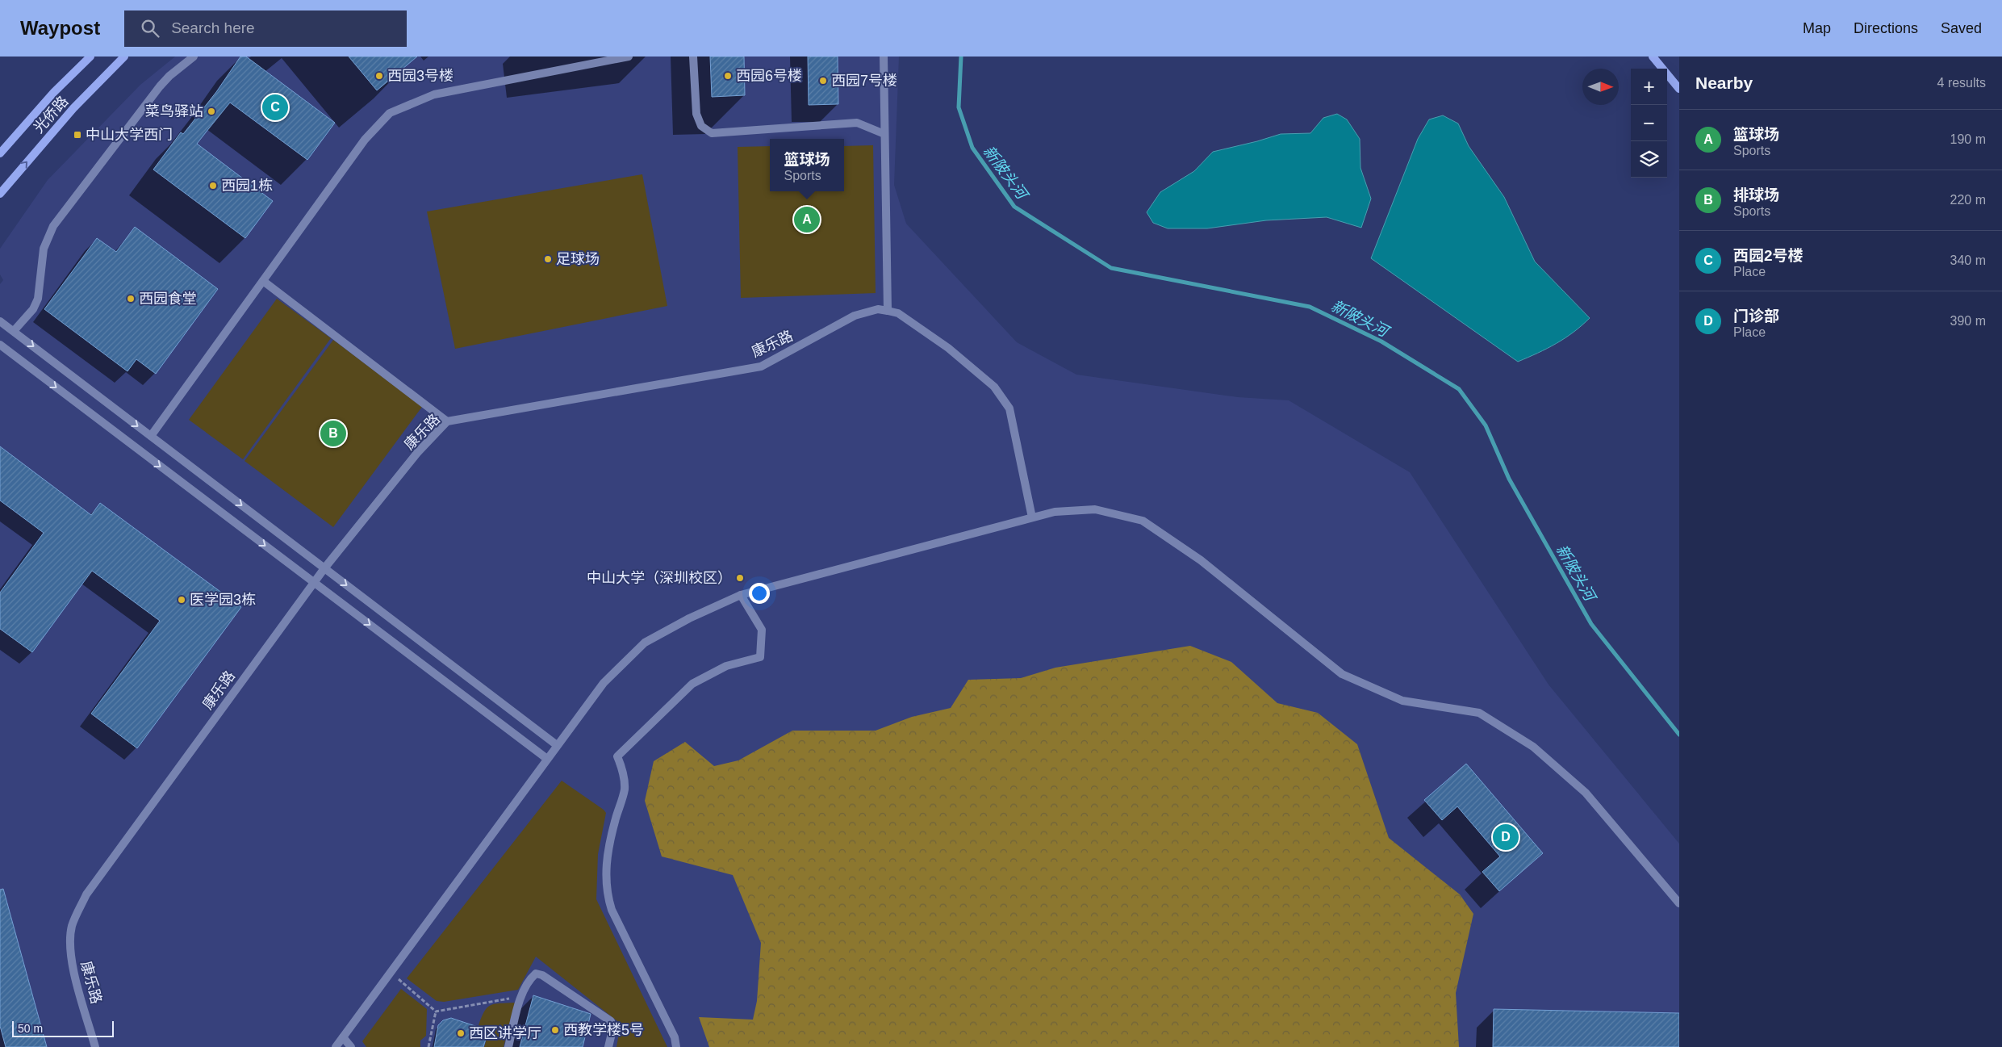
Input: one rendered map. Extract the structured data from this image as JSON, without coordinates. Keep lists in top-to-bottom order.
{
  "streets": {
    "street": ["光侨路"],
    "lane": ["康乐路"]
  },
  "water": ["新陂头河"],
  "places": {
    "other": [
      "西园3号楼",
      "西园6号楼",
      "西园7号楼",
      "菜鸟驿站",
      "西园1栋",
      "足球场",
      "西园食堂",
      "中山大学（深圳校区）",
      "医学园3栋",
      "西教学楼5号",
      "西区讲学厅"
    ],
    "transit": ["中山大学西门"]
  },
  "scale_bar": "50 m",
  "north": "right",
  "page": {
    "header": "Waypost",
    "search": "Search here",
    "nav": ["Map", "Directions", "Saved"],
    "heading": ["Nearby", "4 results"],
    "map_buttons": ["+", "−"],
    "pins": [
      "C",
      "A",
      "B",
      "D"
    ],
    "list": [
      {
        "mark": "A",
        "name": "篮球场",
        "note": "Sports",
        "value": "190 m"
      },
      {
        "mark": "B",
        "name": "排球场",
        "note": "Sports",
        "value": "220 m"
      },
      {
        "mark": "C",
        "name": "西园2号楼",
        "note": "Place",
        "value": "340 m"
      },
      {
        "mark": "D",
        "name": "门诊部",
        "note": "Place",
        "value": "390 m"
      }
    ],
    "popup": ["篮球场", "Sports"],
    "scale": "50 m"
  }
}
